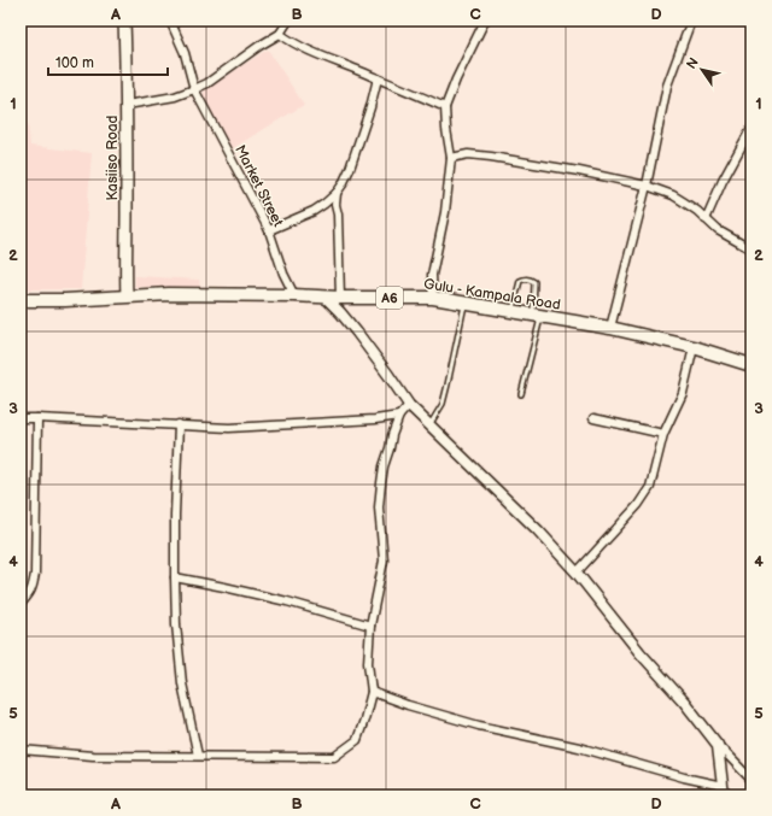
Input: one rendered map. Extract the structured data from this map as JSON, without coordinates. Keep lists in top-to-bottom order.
{
  "streets": {
    "main road": ["Kasiiso Road", "Gulu - Kampala Road", "A6"],
    "street": ["Market Street"]
  },
  "crossings": [
    ["Kasiiso Road", "Gulu - Kampala Road"],
    ["Market Street", "Gulu - Kampala Road"]
  ],
  "scale_bar": "100 m",
  "north": "top left",
  "grid": {
    "columns": [
      "A",
      "B",
      "C",
      "D"
    ],
    "rows": [
      "1",
      "2",
      "3",
      "4",
      "5"
    ]
  }
}
